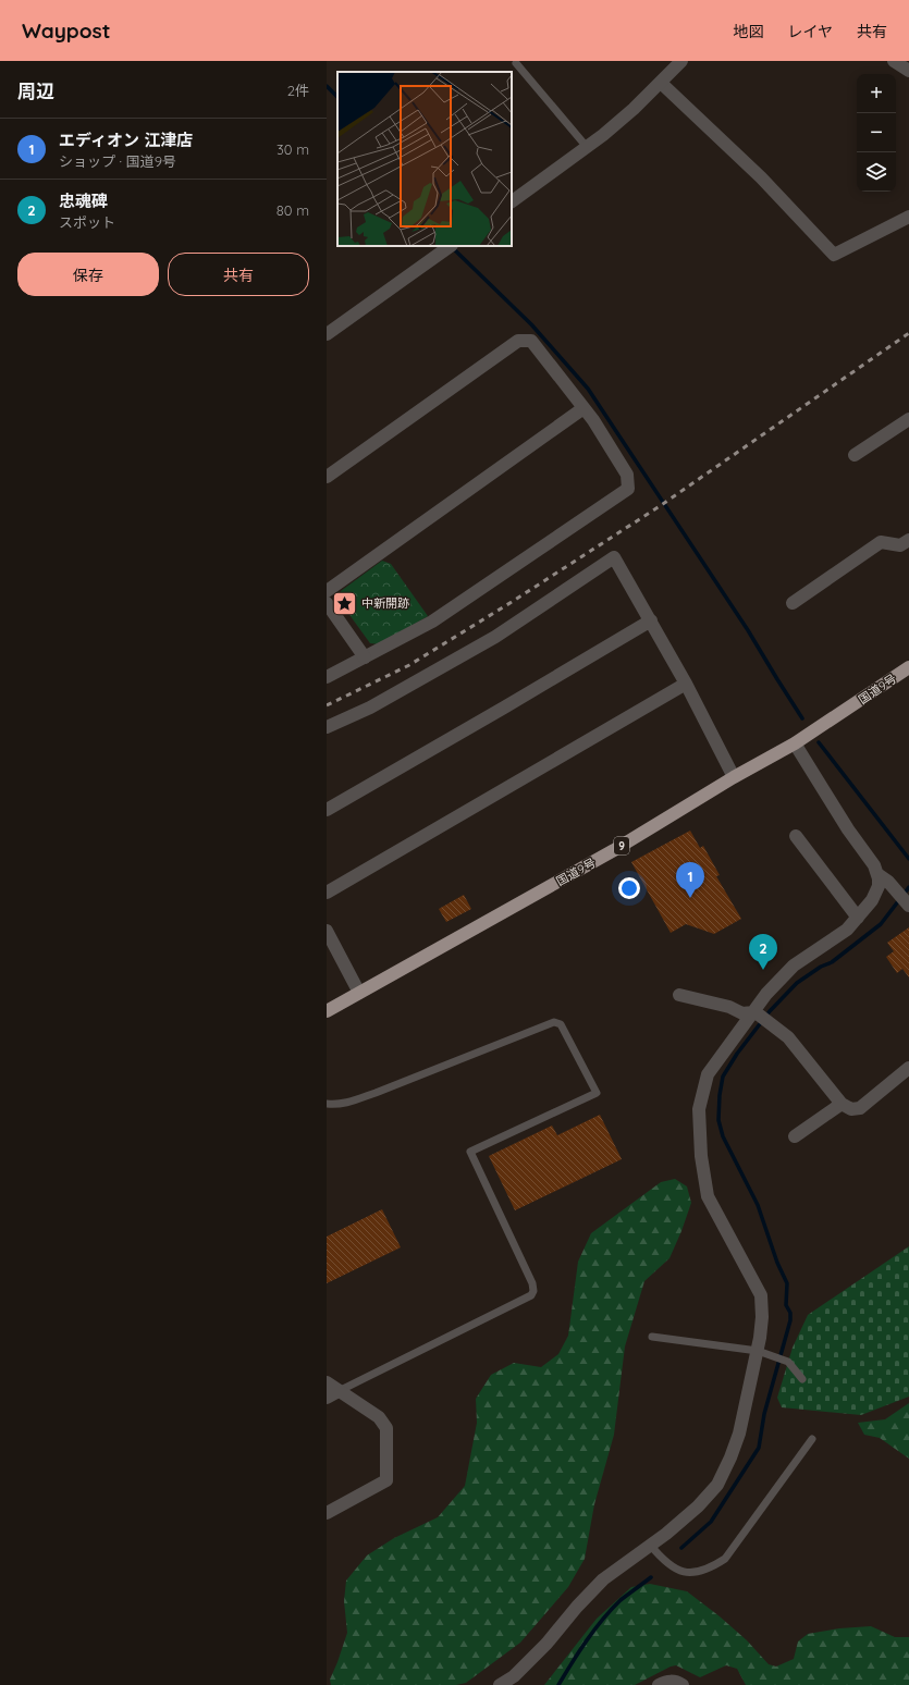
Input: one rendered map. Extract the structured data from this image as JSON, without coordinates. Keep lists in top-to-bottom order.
{
  "streets": {
    "highway": ["国道9号", "9"]
  },
  "places": {
    "place": ["中新開跡"]
  },
  "page": {
    "header": "Waypost",
    "nav": ["地図", "レイヤ", "共有"],
    "heading": ["周辺", "2件"],
    "map_buttons": ["+", "−"],
    "list": [
      {
        "mark": "1",
        "name": "エディオン 江津店",
        "note": "ショップ · 国道9号",
        "value": "30 m"
      },
      {
        "mark": "2",
        "name": "忠魂碑",
        "note": "スポット",
        "value": "80 m"
      }
    ],
    "buttons": ["保存", "共有"],
    "pins": ["1", "2"]
  }
}
